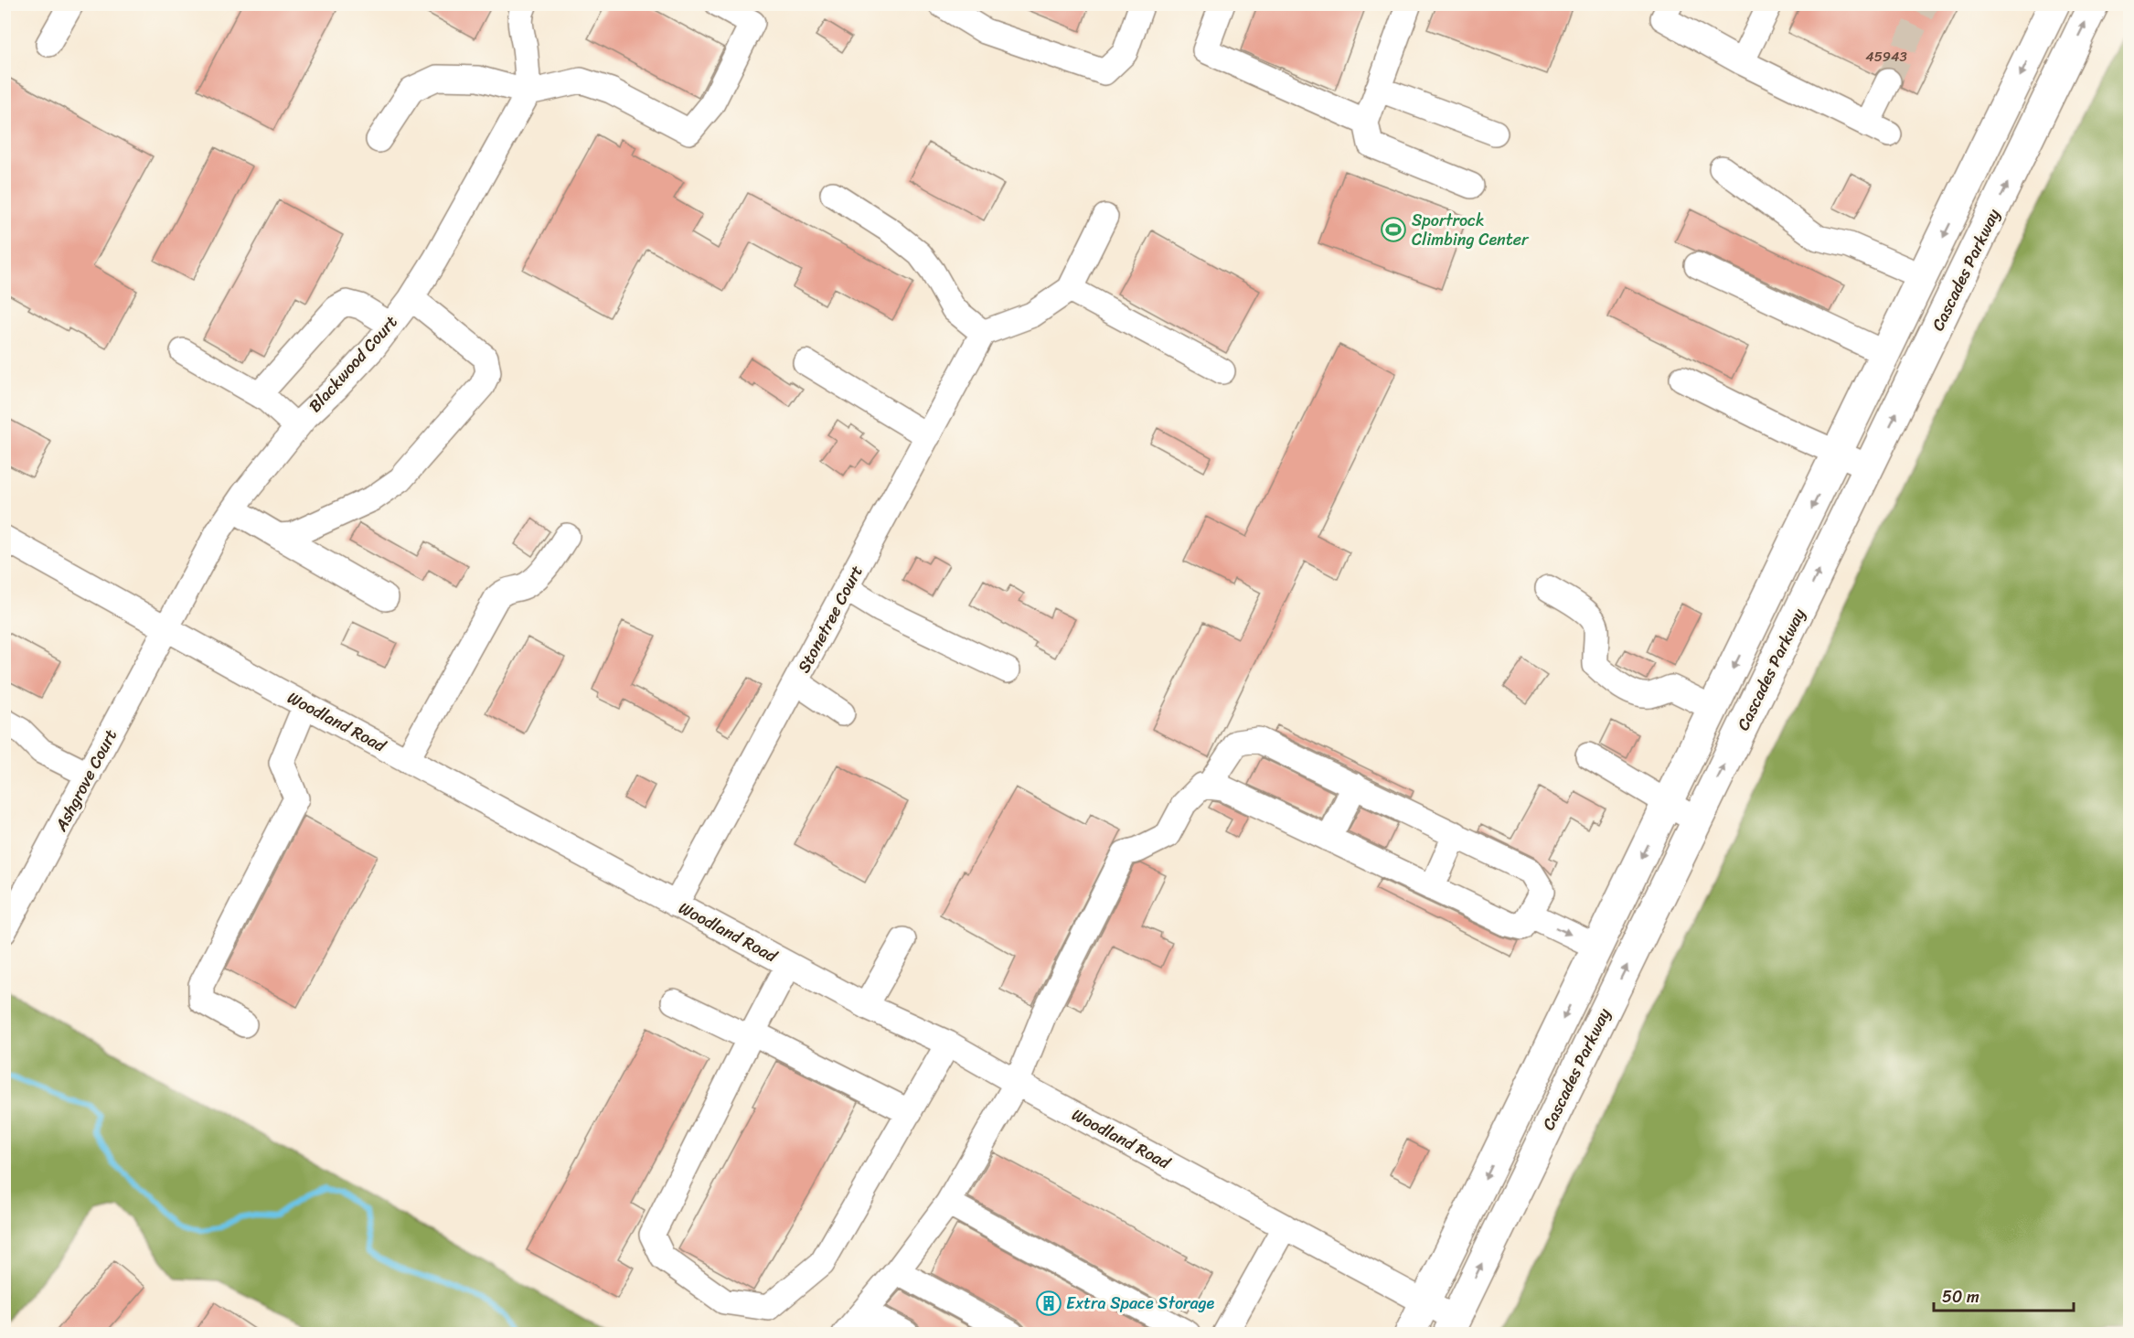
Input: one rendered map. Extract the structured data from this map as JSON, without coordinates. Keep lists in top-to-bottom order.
{
  "streets": {
    "main road": ["Cascades Parkway"],
    "street": [
      "Blackwood Court",
      "Stonetree Court",
      "Woodland Road",
      "Ashgrove Court"
    ]
  },
  "crossings": [
    ["Cascades Parkway", "Woodland Road"],
    ["Blackwood Court", "Woodland Road"],
    ["Blackwood Court", "Ashgrove Court"],
    ["Stonetree Court", "Woodland Road"],
    ["Woodland Road", "Ashgrove Court"]
  ],
  "places": {
    "sports": ["Sportrock Climbing Center"],
    "building": ["Extra Space Storage"]
  },
  "house_numbers": ["45943"],
  "scale_bar": "50 m"
}
